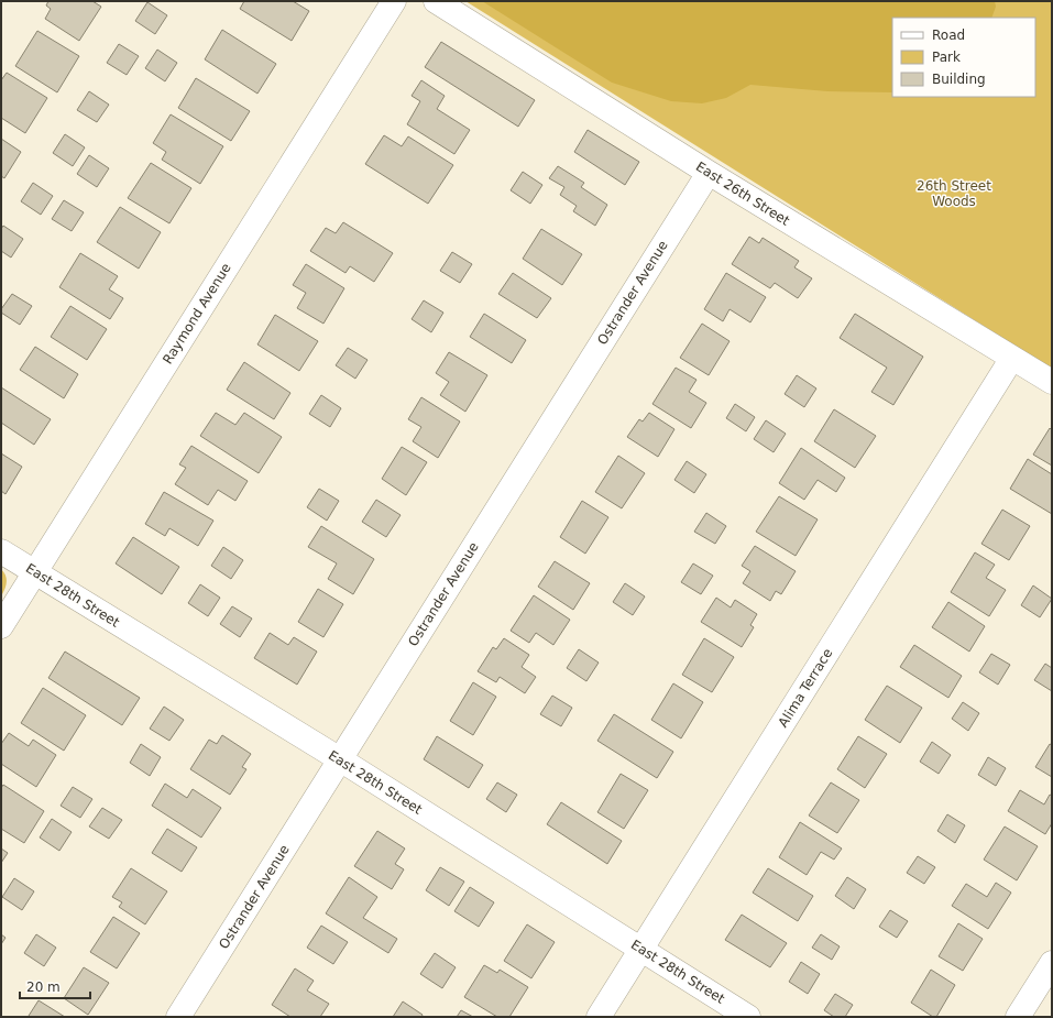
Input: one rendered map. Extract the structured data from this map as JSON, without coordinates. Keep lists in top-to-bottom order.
{
  "streets": {
    "street": [
      "East 26th Street",
      "Ostrander Avenue",
      "Raymond Avenue",
      "East 28th Street",
      "Alima Terrace"
    ]
  },
  "crossings": [
    ["East 26th Street", "Ostrander Avenue"],
    ["East 26th Street", "Alima Terrace"],
    ["Ostrander Avenue", "East 28th Street"],
    ["Raymond Avenue", "East 28th Street"],
    ["East 28th Street", "Alima Terrace"]
  ],
  "parks": ["26th Street Woods"],
  "legend": ["Road", "Park", "Building"],
  "scale_bar": "20 m"
}
